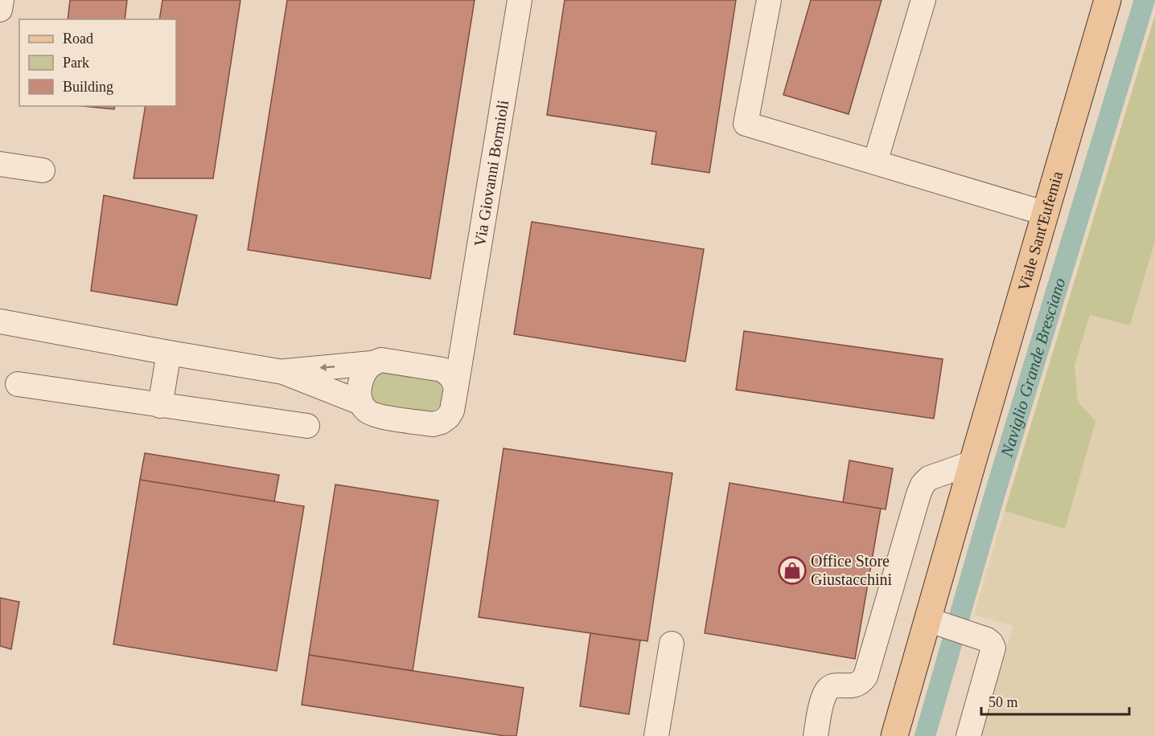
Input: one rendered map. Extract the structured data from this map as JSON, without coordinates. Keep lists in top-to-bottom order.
{
  "streets": {
    "main road": ["Viale Sant'Eufemia"],
    "street": ["Via Giovanni Bormioli"]
  },
  "water": ["Naviglio Grande Bresciano"],
  "places": {
    "shop": ["Office Store Giustacchini"]
  },
  "legend": ["Road", "Park", "Building"],
  "scale_bar": "50 m"
}
